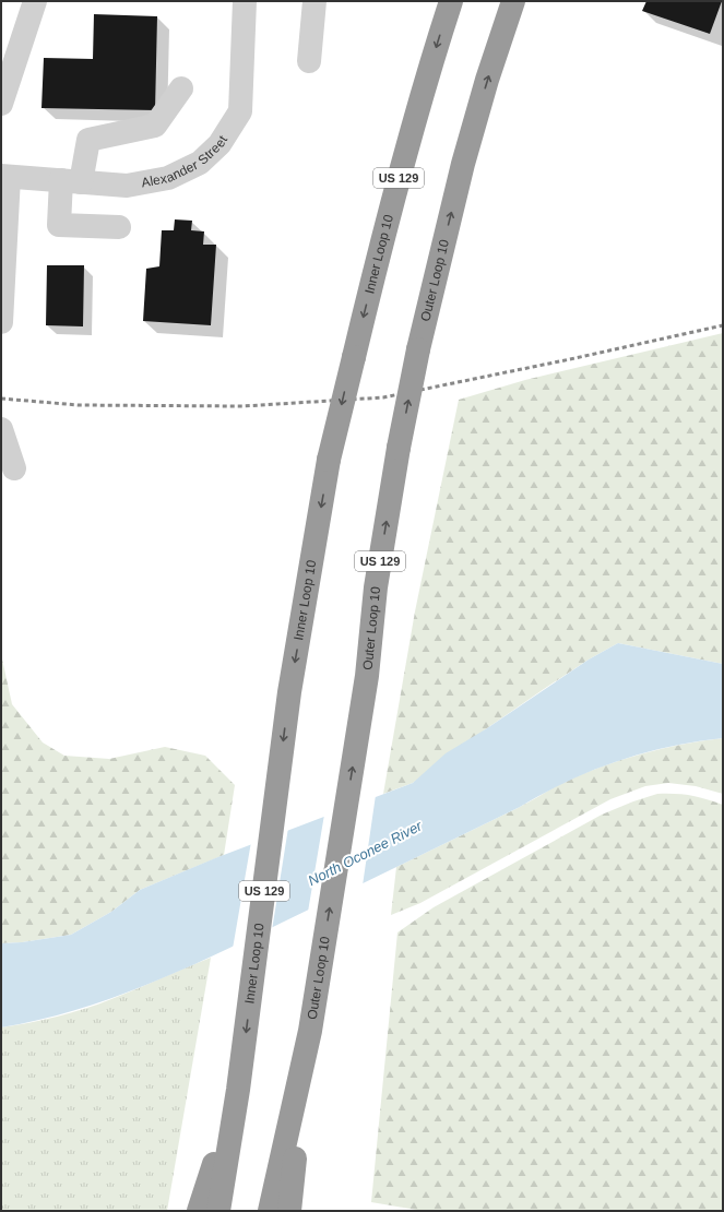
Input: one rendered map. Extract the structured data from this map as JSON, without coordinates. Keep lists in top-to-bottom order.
{
  "streets": {
    "highway": ["US 129", "Inner Loop 10", "Outer Loop 10"],
    "street": ["Alexander Street"]
  },
  "one_way": ["Inner Loop 10", "Outer Loop 10"],
  "water": ["North Oconee River"]
}
